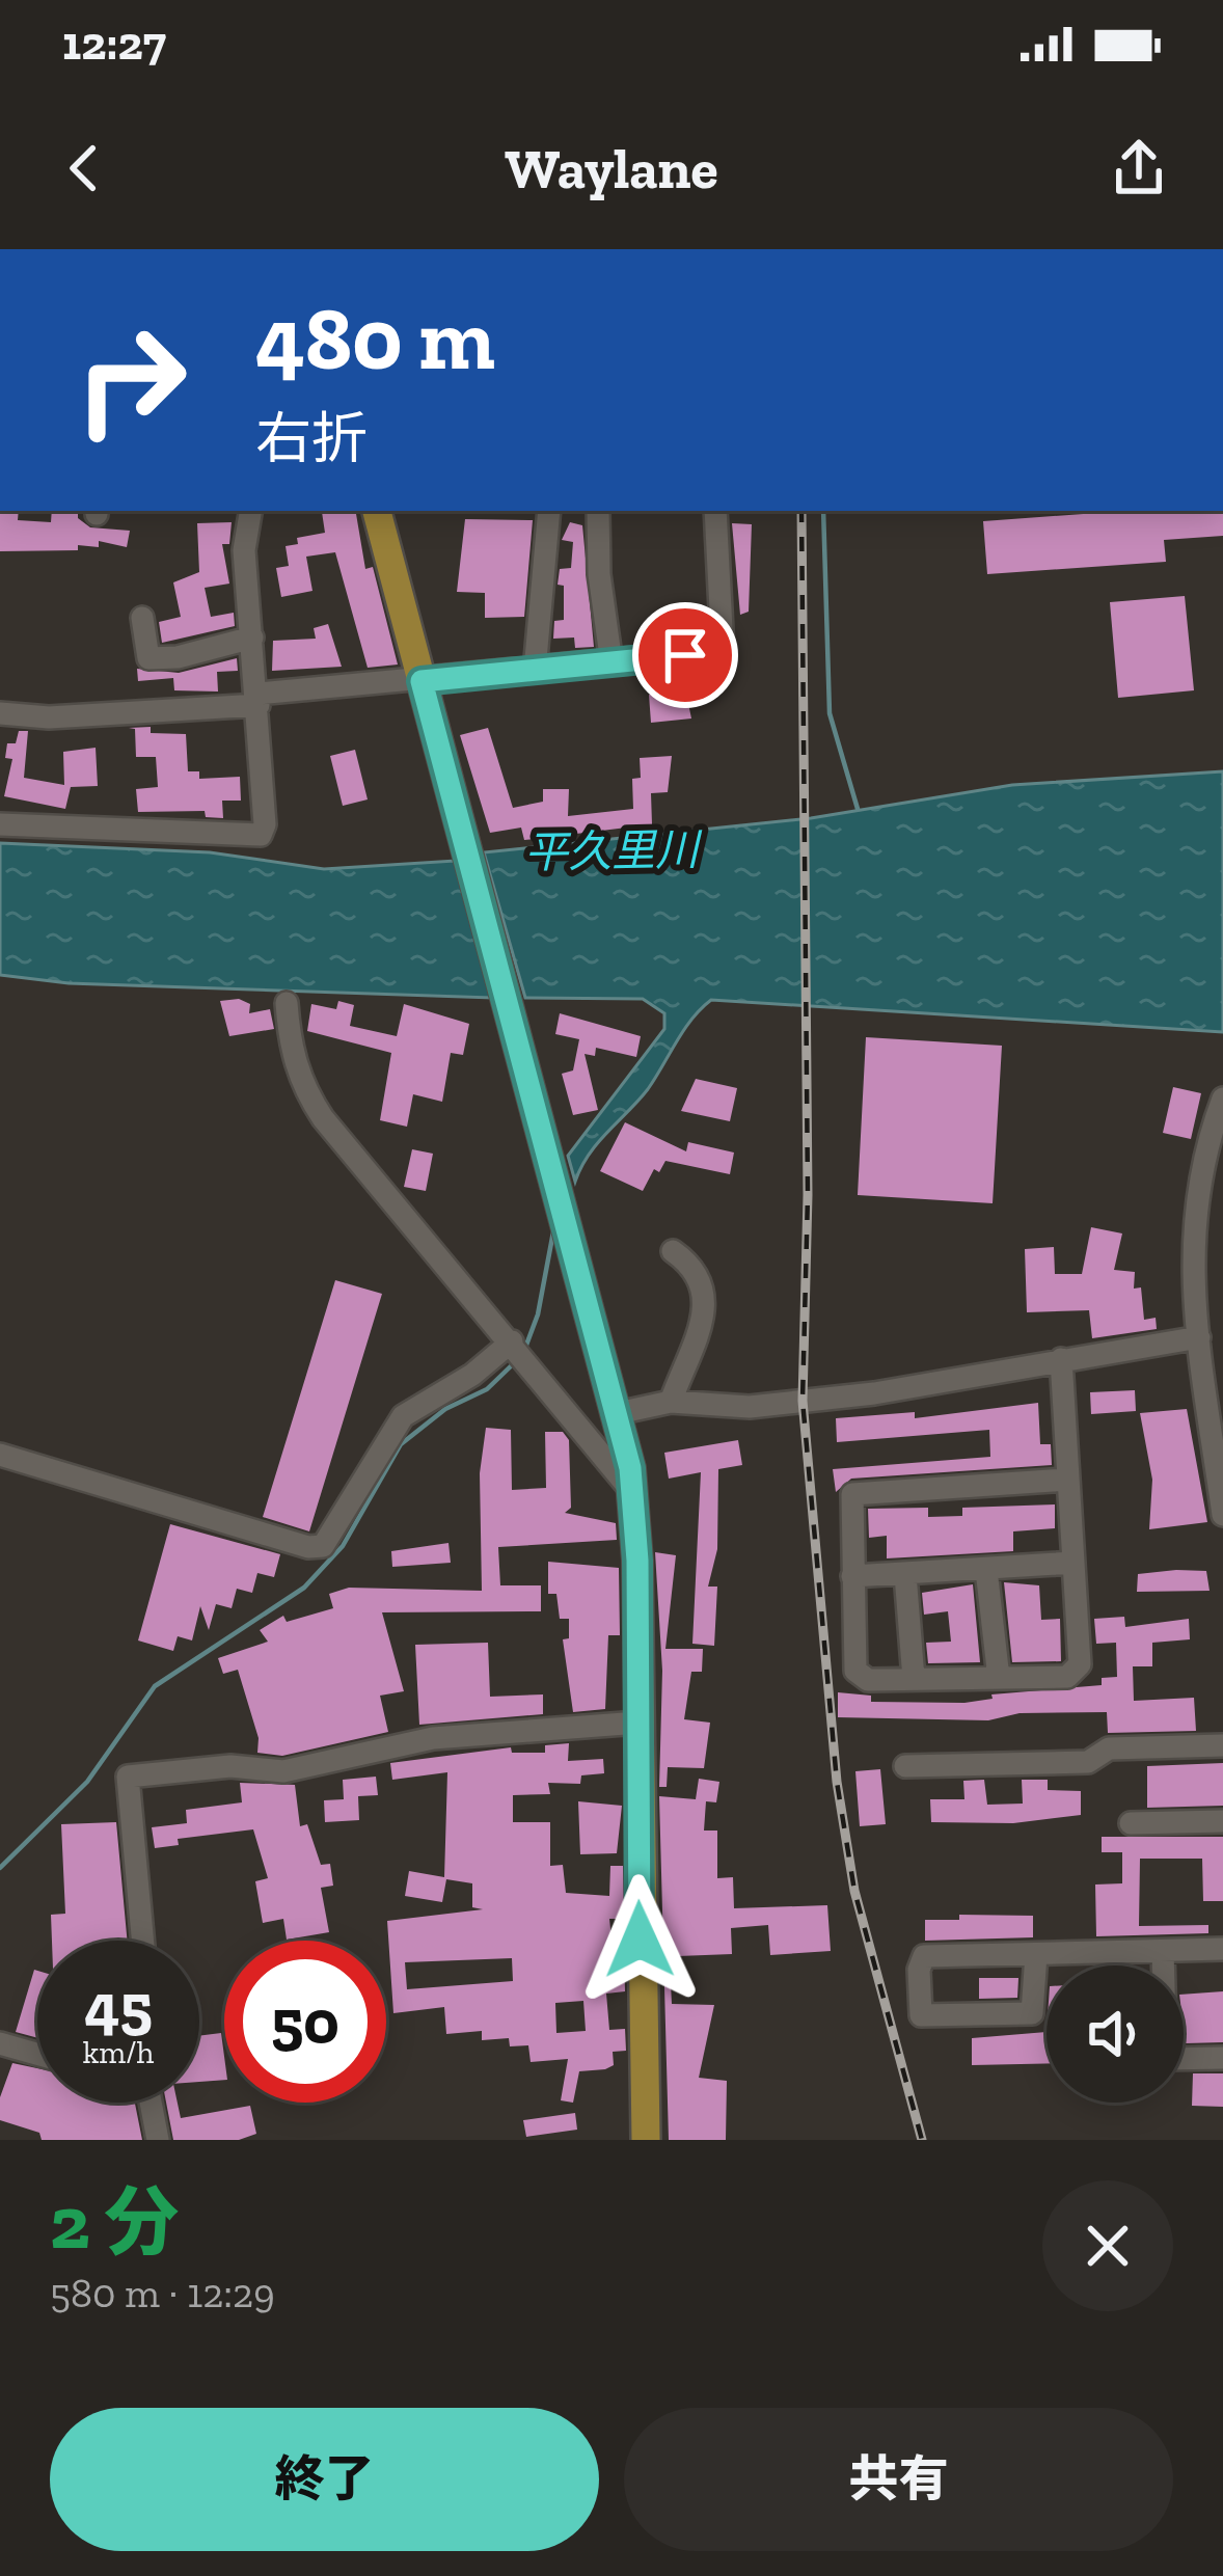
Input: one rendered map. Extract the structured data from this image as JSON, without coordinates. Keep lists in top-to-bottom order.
{
  "water": ["平久里川"],
  "page": {
    "status": "12:27",
    "header": "Waylane",
    "turn": ["480 m", "右折"],
    "speed": "45 km/h",
    "limit": "50",
    "heading": ["2 分", "580 m · 12:29"],
    "buttons": ["終了", "共有"]
  }
}
